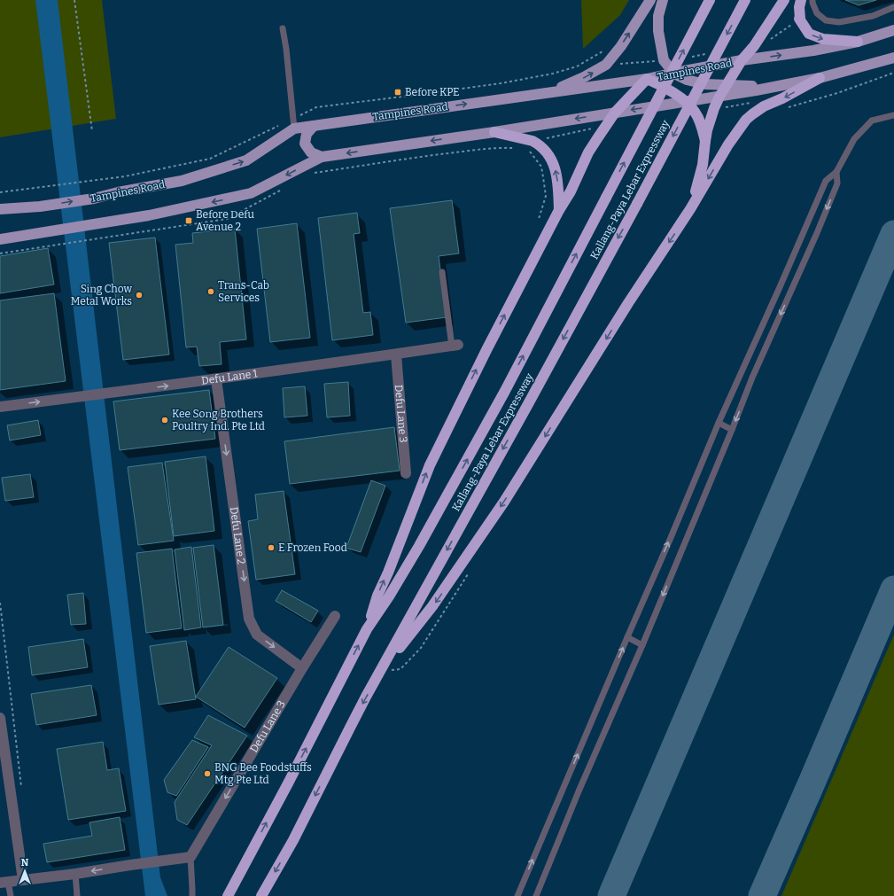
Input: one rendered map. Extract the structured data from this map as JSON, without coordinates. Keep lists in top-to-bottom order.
{
  "streets": {
    "highway": ["Kallang-Paya Lebar Expressway"],
    "main road": ["Tampines Road"],
    "street": ["Defu Lane 1", "Defu Lane 3", "Defu Lane 2"]
  },
  "crossings": [
    ["Defu Lane 1", "Defu Lane 3"],
    ["Defu Lane 1", "Defu Lane 2"],
    ["Defu Lane 3", "Defu Lane 2"]
  ],
  "one_way": ["Defu Lane 1", "Defu Lane 3", "Defu Lane 2"],
  "places": {
    "transit": ["Before KPE", "Before Defu Avenue 2"],
    "other": [
      "Trans-Cab Services",
      "Sing Chow Metal Works",
      "Kee Song Brothers Poultry Ind. Pte Ltd",
      "E Frozen Food",
      "BNG Bee Foodstuffs Mtg Pte Ltd"
    ]
  },
  "north": "top"
}
